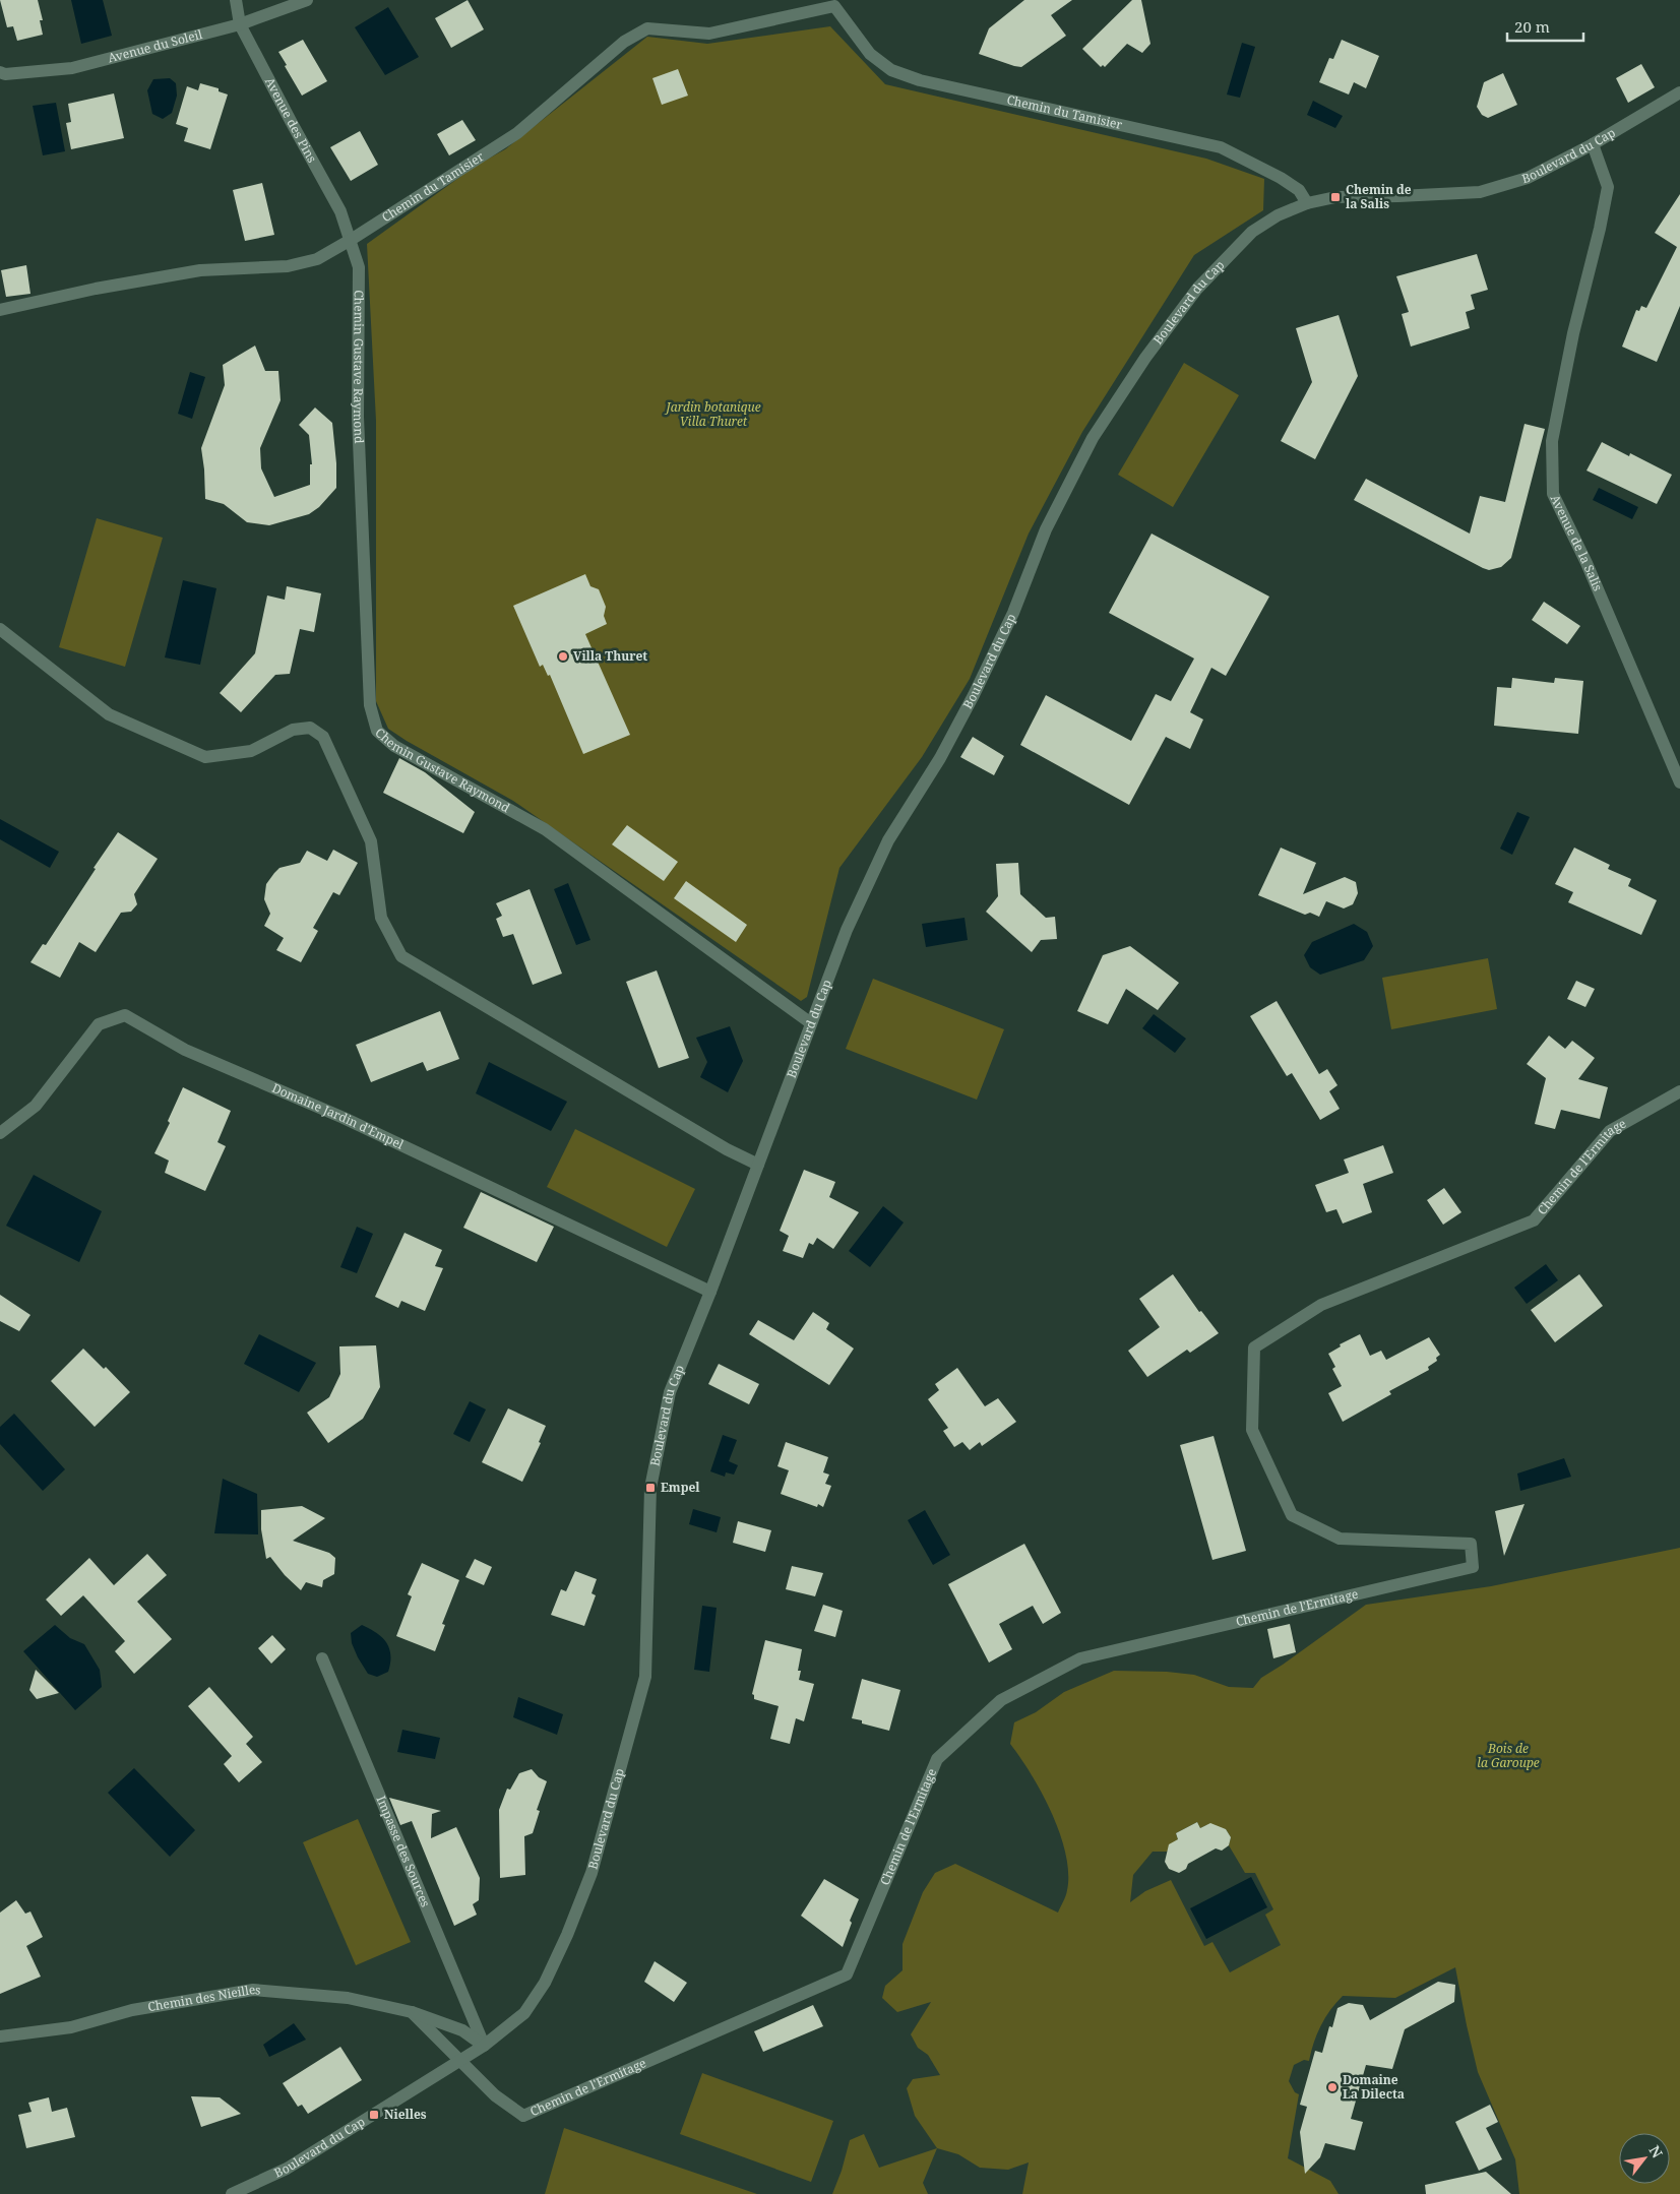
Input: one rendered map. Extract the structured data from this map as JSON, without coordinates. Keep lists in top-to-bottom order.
{
  "streets": {
    "street": [
      "Avenue du Soleil",
      "Chemin du Tamisier",
      "Avenue des Pins",
      "Boulevard du Cap",
      "Chemin Gustave Raymond",
      "Avenue de la Salis",
      "Domaine Jardin d'Empel",
      "Chemin de l'Ermitage",
      "Impasse des Sources",
      "Chemin des Nieilles"
    ]
  },
  "crossings": [
    ["Avenue du Soleil", "Avenue des Pins"],
    ["Chemin du Tamisier", "Avenue des Pins"],
    ["Chemin du Tamisier", "Boulevard du Cap"],
    ["Chemin du Tamisier", "Chemin Gustave Raymond"],
    ["Avenue des Pins", "Chemin Gustave Raymond"],
    ["Boulevard du Cap", "Chemin Gustave Raymond"],
    ["Boulevard du Cap", "Avenue de la Salis"],
    ["Boulevard du Cap", "Domaine Jardin d'Empel"],
    ["Boulevard du Cap", "Chemin de l'Ermitage"],
    ["Boulevard du Cap", "Impasse des Sources"],
    ["Boulevard du Cap", "Chemin des Nieilles"],
    ["Impasse des Sources", "Chemin des Nieilles"]
  ],
  "parks": ["Jardin botanique Villa Thuret", "Bois de la Garoupe"],
  "places": {
    "transit": ["Chemin de la Salis", "Empel", "Nielles"],
    "other": ["Villa Thuret", "Domaine La Dilecta"]
  },
  "scale_bar": "20 m",
  "north": "top right"
}
